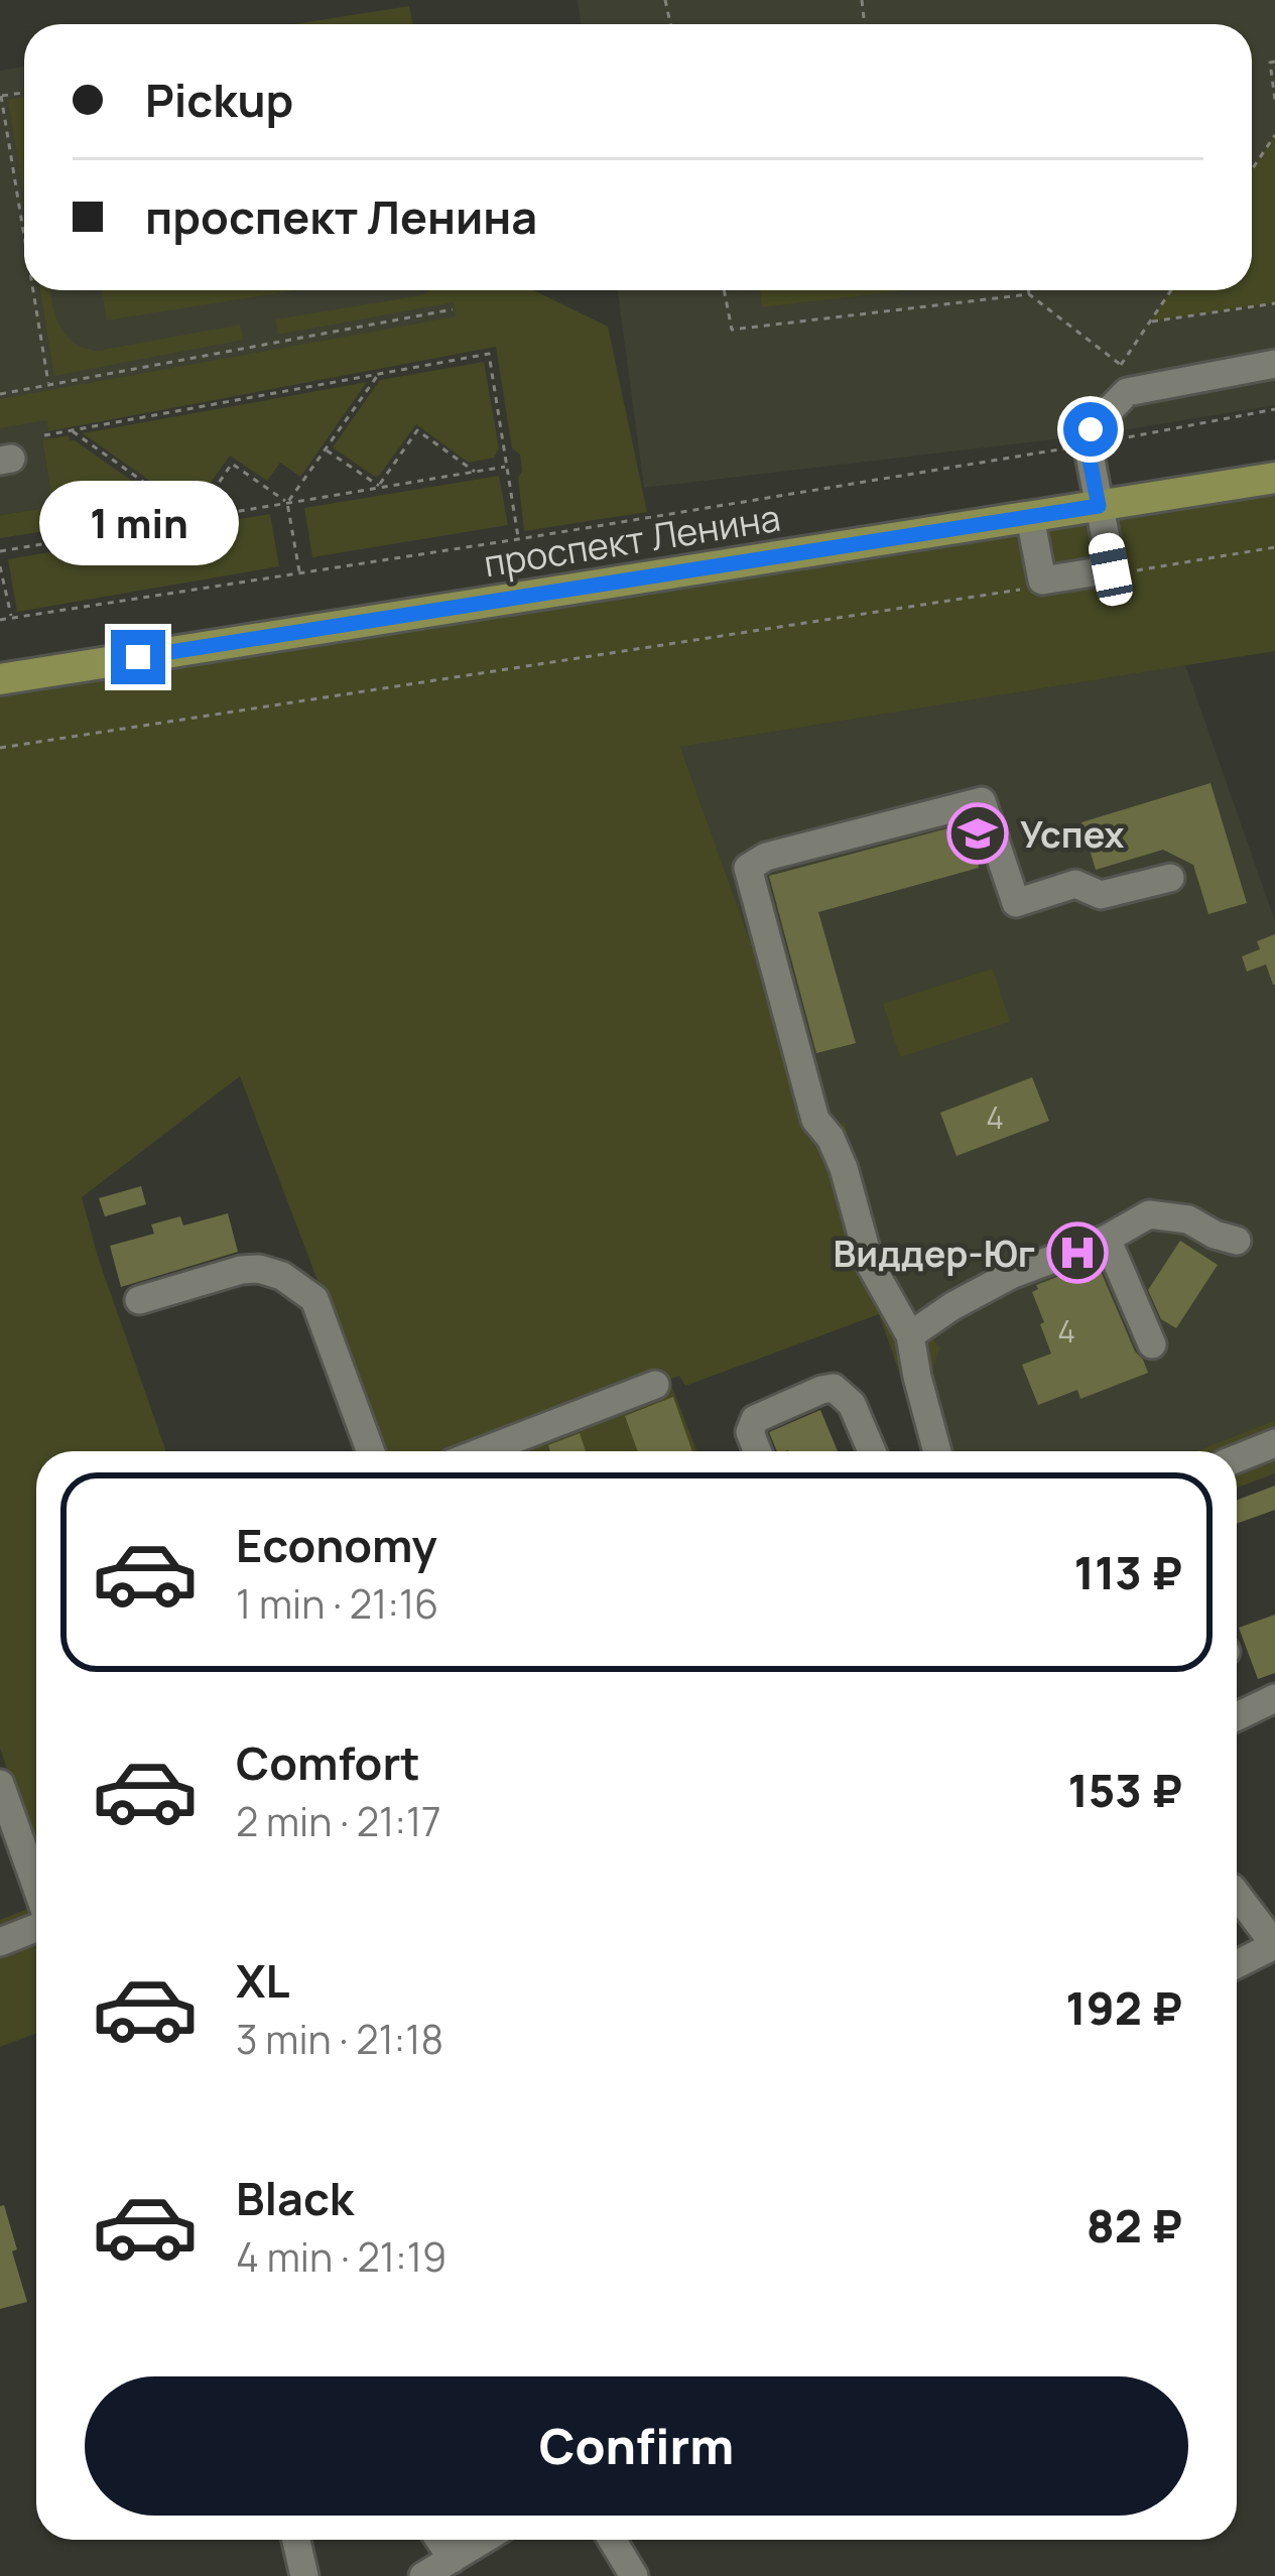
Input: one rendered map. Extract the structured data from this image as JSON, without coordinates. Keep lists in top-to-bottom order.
{
  "streets": {
    "main road": ["проспект Ленина"]
  },
  "places": {
    "school or university": ["Успех"],
    "hospital": ["Виддер-Юг"]
  },
  "house_numbers": ["4", "4"],
  "page": {
    "banner": ["Pickup", "проспект Ленина"],
    "bubble": "1 min",
    "list": [
      {
        "name": "Economy",
        "note": "1 min · 21:16",
        "value": "113 ₽"
      },
      {
        "name": "Comfort",
        "note": "2 min · 21:17",
        "value": "153 ₽"
      },
      {
        "name": "XL",
        "note": "3 min · 21:18",
        "value": "192 ₽"
      },
      {
        "name": "Black",
        "note": "4 min · 21:19",
        "value": "82 ₽"
      }
    ],
    "buttons": "Confirm"
  }
}
